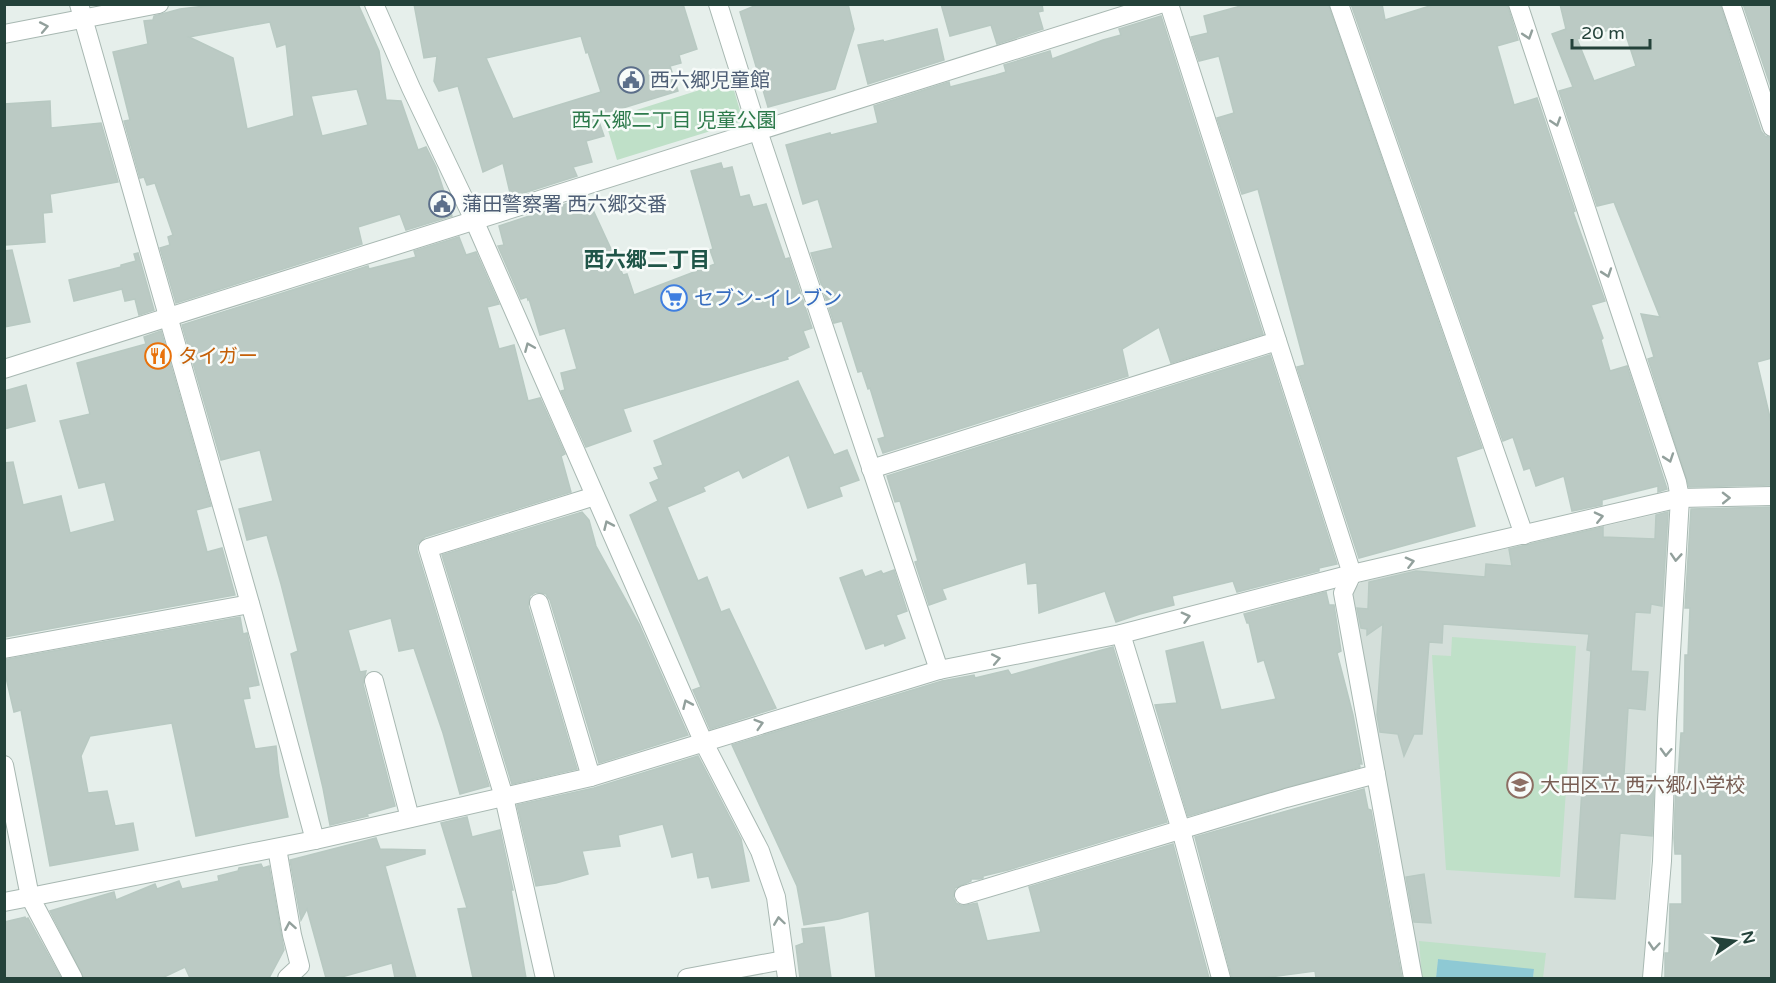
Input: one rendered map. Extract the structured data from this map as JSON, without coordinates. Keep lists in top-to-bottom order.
{
  "districts": ["西六郷二丁目"],
  "parks": ["西六郷二丁目 児童公園"],
  "places": {
    "public building": ["西六郷児童館", "蒲田警察署 西六郷交番"],
    "supermarket": ["セブン-イレブン"],
    "restaurant": ["タイガー"],
    "school or university": ["大田区立 西六郷小学校"]
  },
  "scale_bar": "20 m",
  "north": "right"
}
